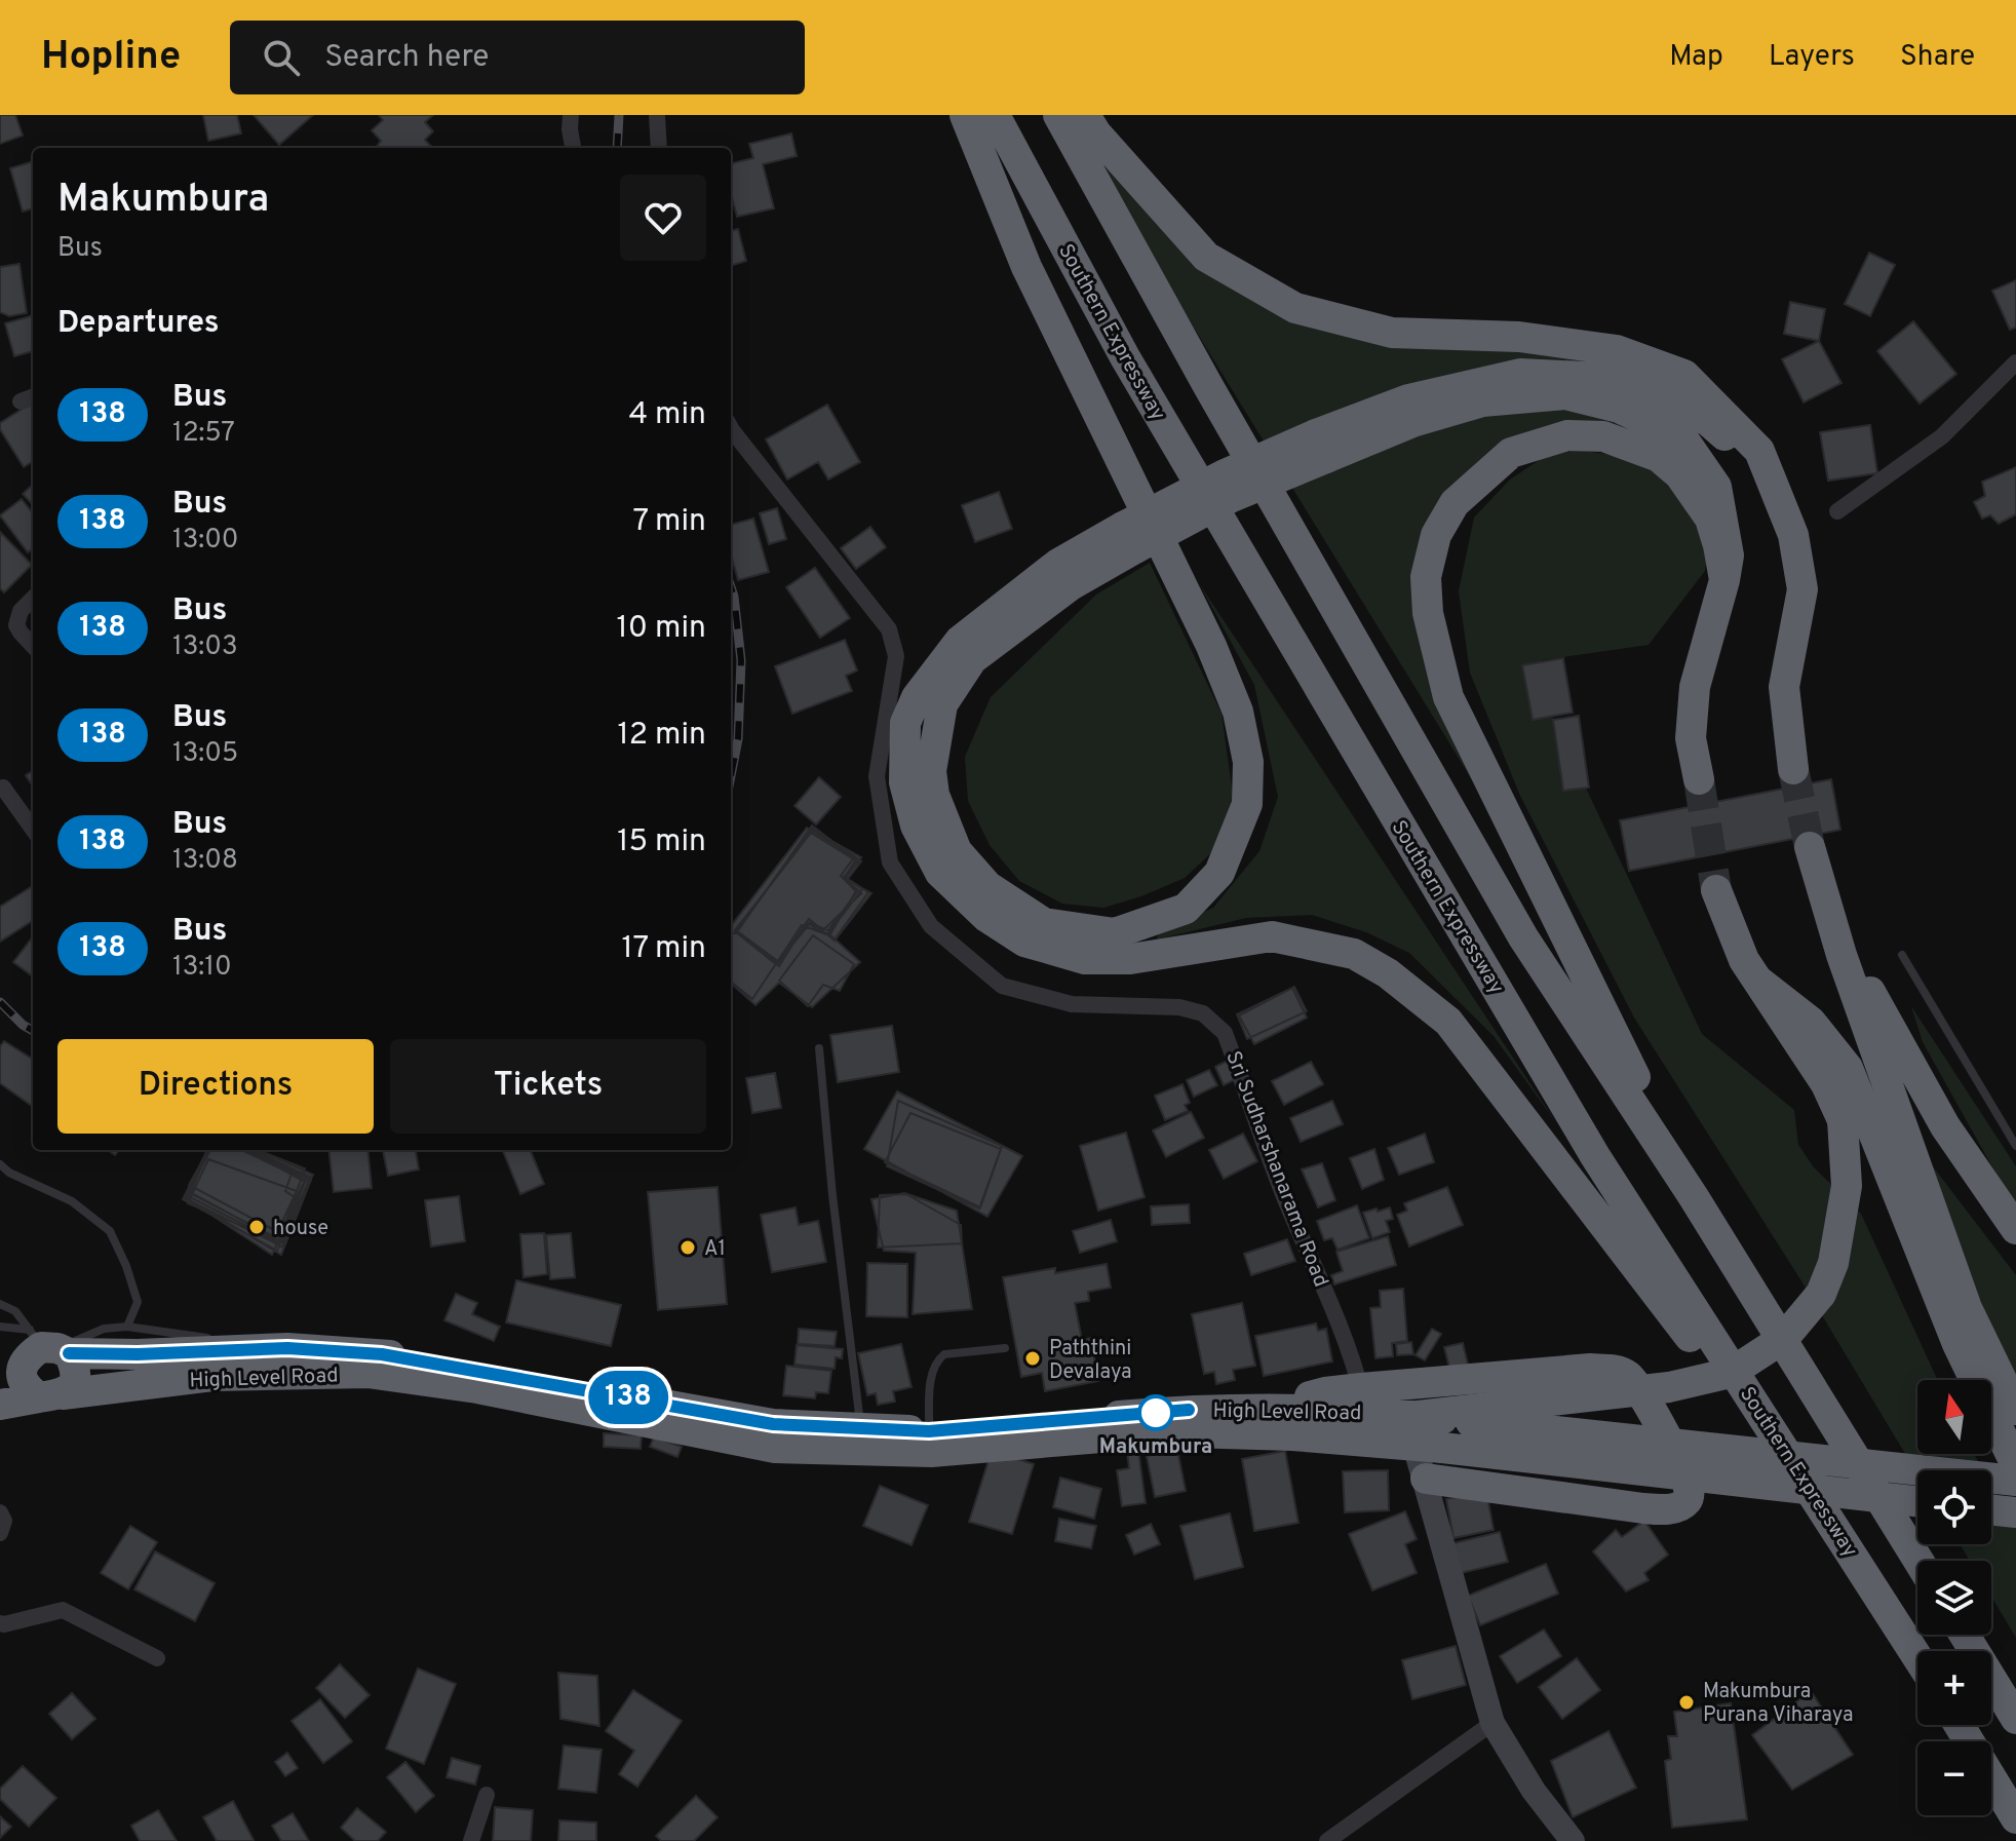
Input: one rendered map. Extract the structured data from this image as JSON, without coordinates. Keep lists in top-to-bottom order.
{
  "streets": {
    "highway": ["Southern Expressway", "High Level Road"],
    "street": ["Sri Sudharshanarama Road"]
  },
  "crossings": [
    ["Sri Sudharshanarama Road", "High Level Road"]
  ],
  "places": [
    "house",
    "A1",
    "Paththini Devalaya",
    "Makumbura",
    "Makumbura Purana Viharaya"
  ],
  "lines": ["bus line 138"],
  "north": "top",
  "page": {
    "header": "Hopline",
    "search": "Search here",
    "nav": ["Map", "Layers", "Share"],
    "on_map": "138",
    "heading": [
      ["Makumbura", "Bus"],
      "Departures"
    ],
    "list": [
      {
        "mark": "138",
        "name": "Bus",
        "note": "12:57",
        "value": "4 min"
      },
      {
        "mark": "138",
        "name": "Bus",
        "note": "13:00",
        "value": "7 min"
      },
      {
        "mark": "138",
        "name": "Bus",
        "note": "13:03",
        "value": "10 min"
      },
      {
        "mark": "138",
        "name": "Bus",
        "note": "13:05",
        "value": "12 min"
      },
      {
        "mark": "138",
        "name": "Bus",
        "note": "13:08",
        "value": "15 min"
      },
      {
        "mark": "138",
        "name": "Bus",
        "note": "13:10",
        "value": "17 min"
      }
    ],
    "buttons": ["Directions", "Tickets"],
    "map_buttons": ["+", "−"]
  }
}
